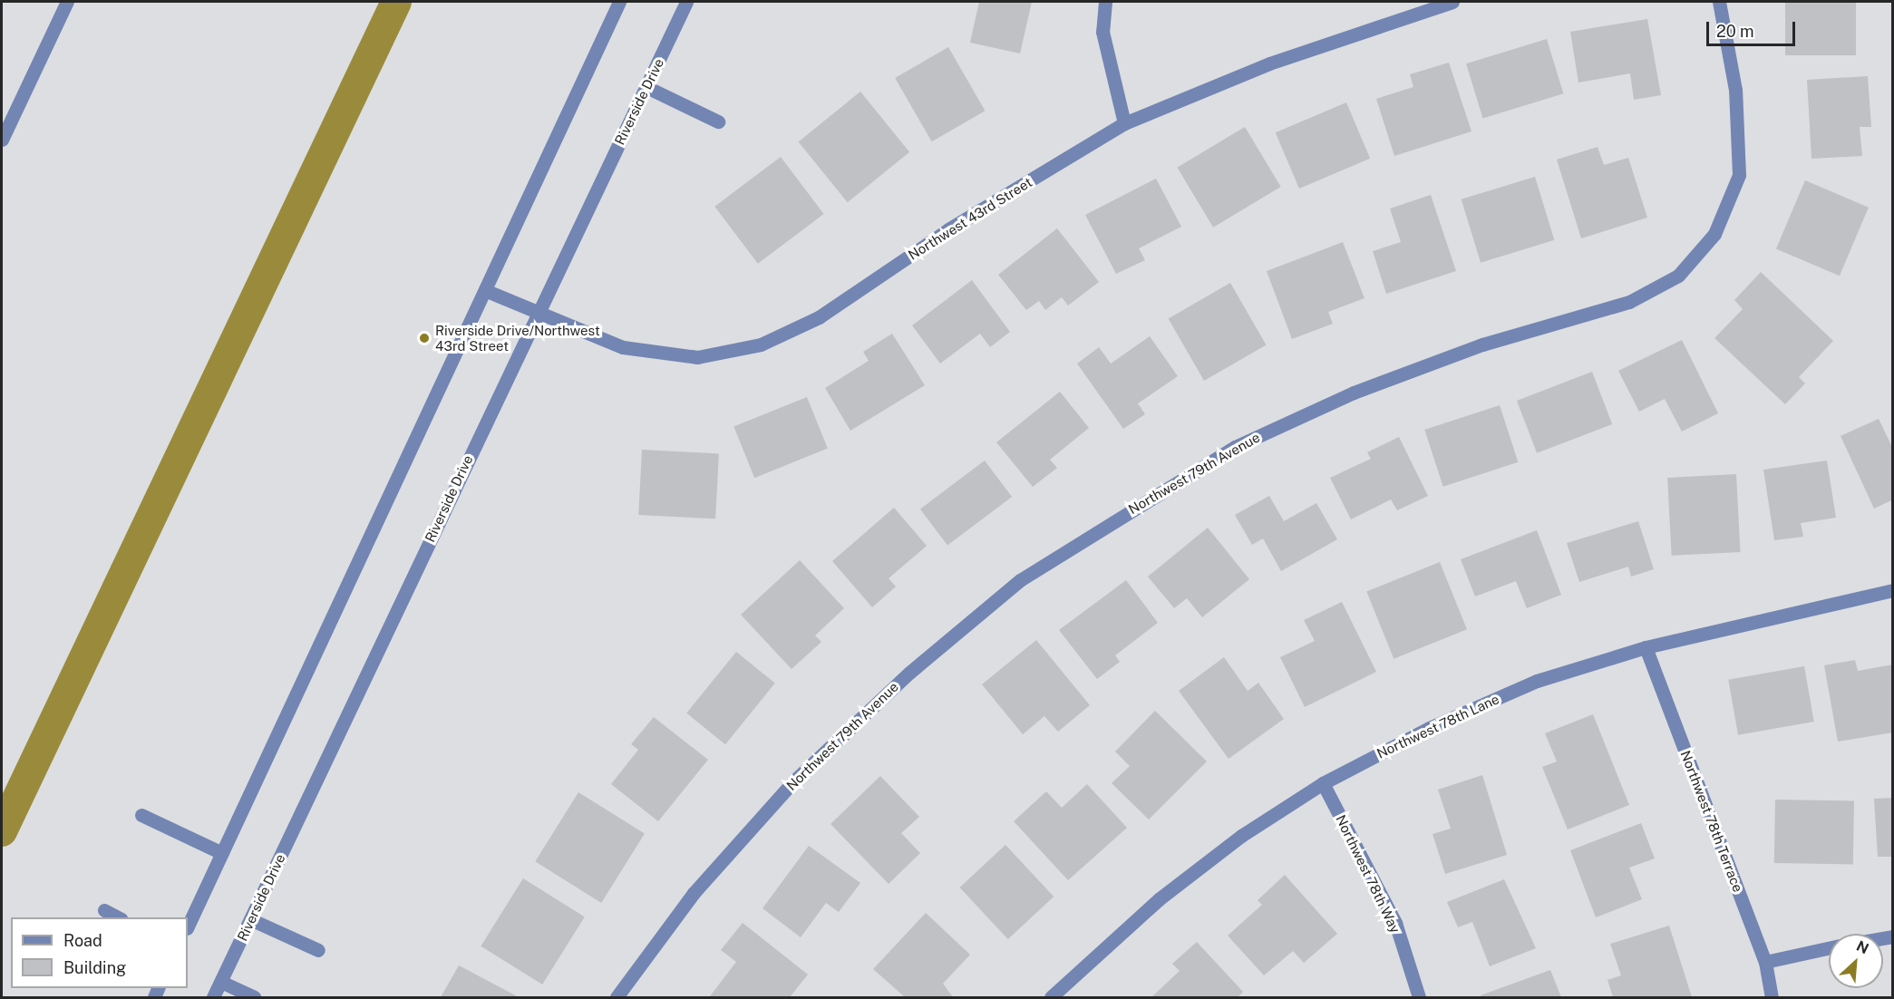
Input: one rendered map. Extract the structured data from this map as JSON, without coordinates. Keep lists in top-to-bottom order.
{
  "streets": {
    "street": [
      "Riverside Drive",
      "Northwest 43rd Street",
      "Northwest 79th Avenue",
      "Northwest 78th Lane",
      "Northwest 78th Terrace",
      "Northwest 78th Way"
    ]
  },
  "crossings": [
    ["Riverside Drive", "Northwest 43rd Street"],
    ["Northwest 78th Lane", "Northwest 78th Terrace"],
    ["Northwest 78th Lane", "Northwest 78th Way"]
  ],
  "places": ["Riverside Drive/Northwest 43rd Street"],
  "legend": ["Road", "Building"],
  "scale_bar": "20 m",
  "north": "top right"
}
